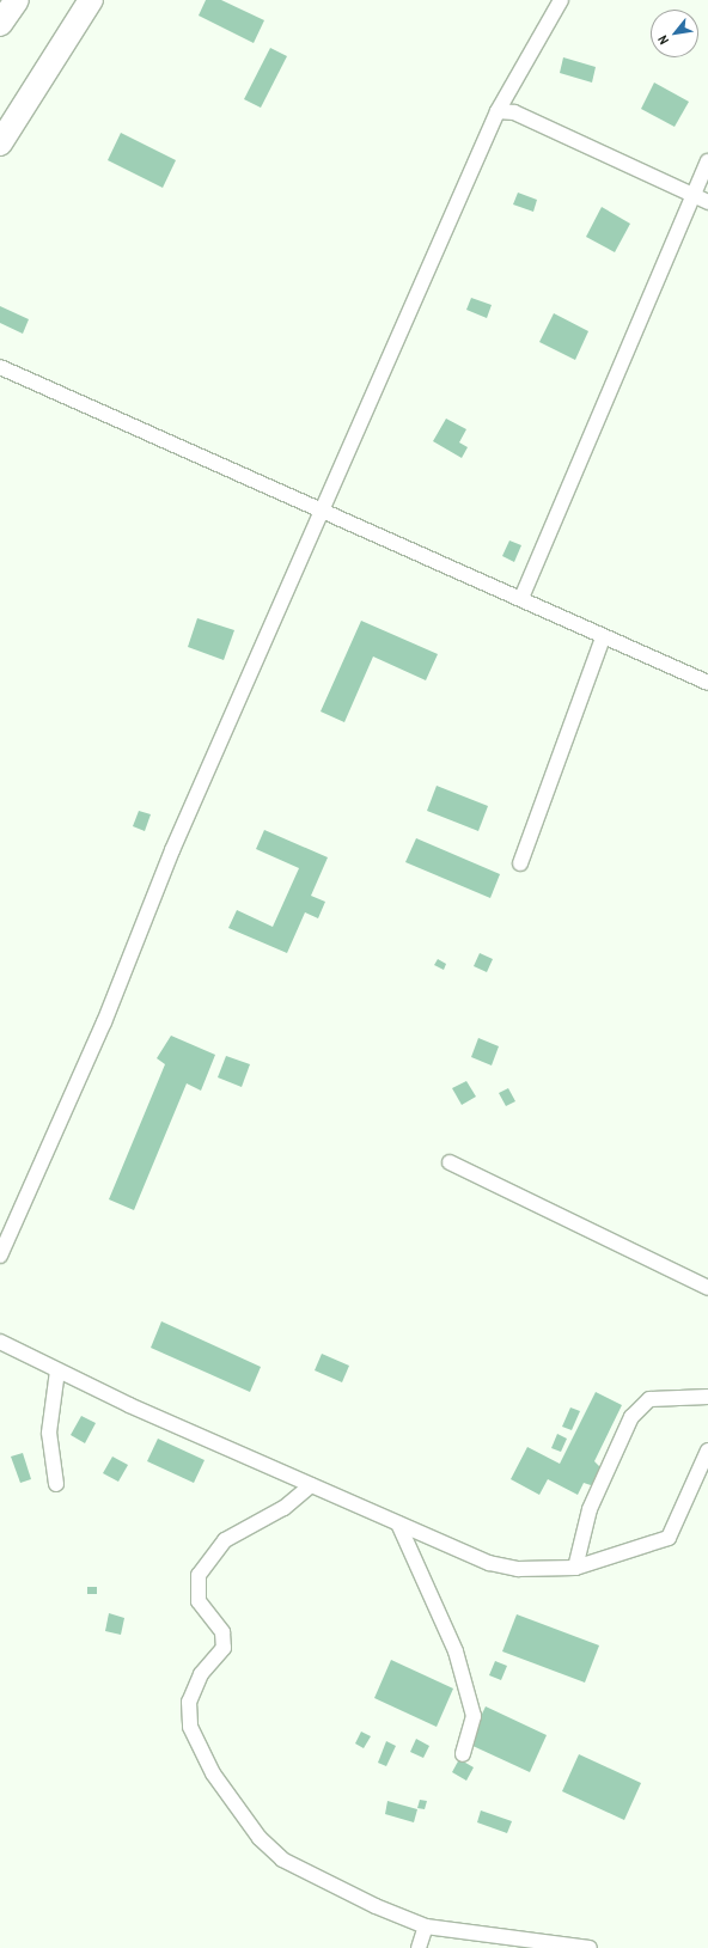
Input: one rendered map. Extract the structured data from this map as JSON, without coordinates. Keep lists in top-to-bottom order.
{
  "north": "bottom left"
}
